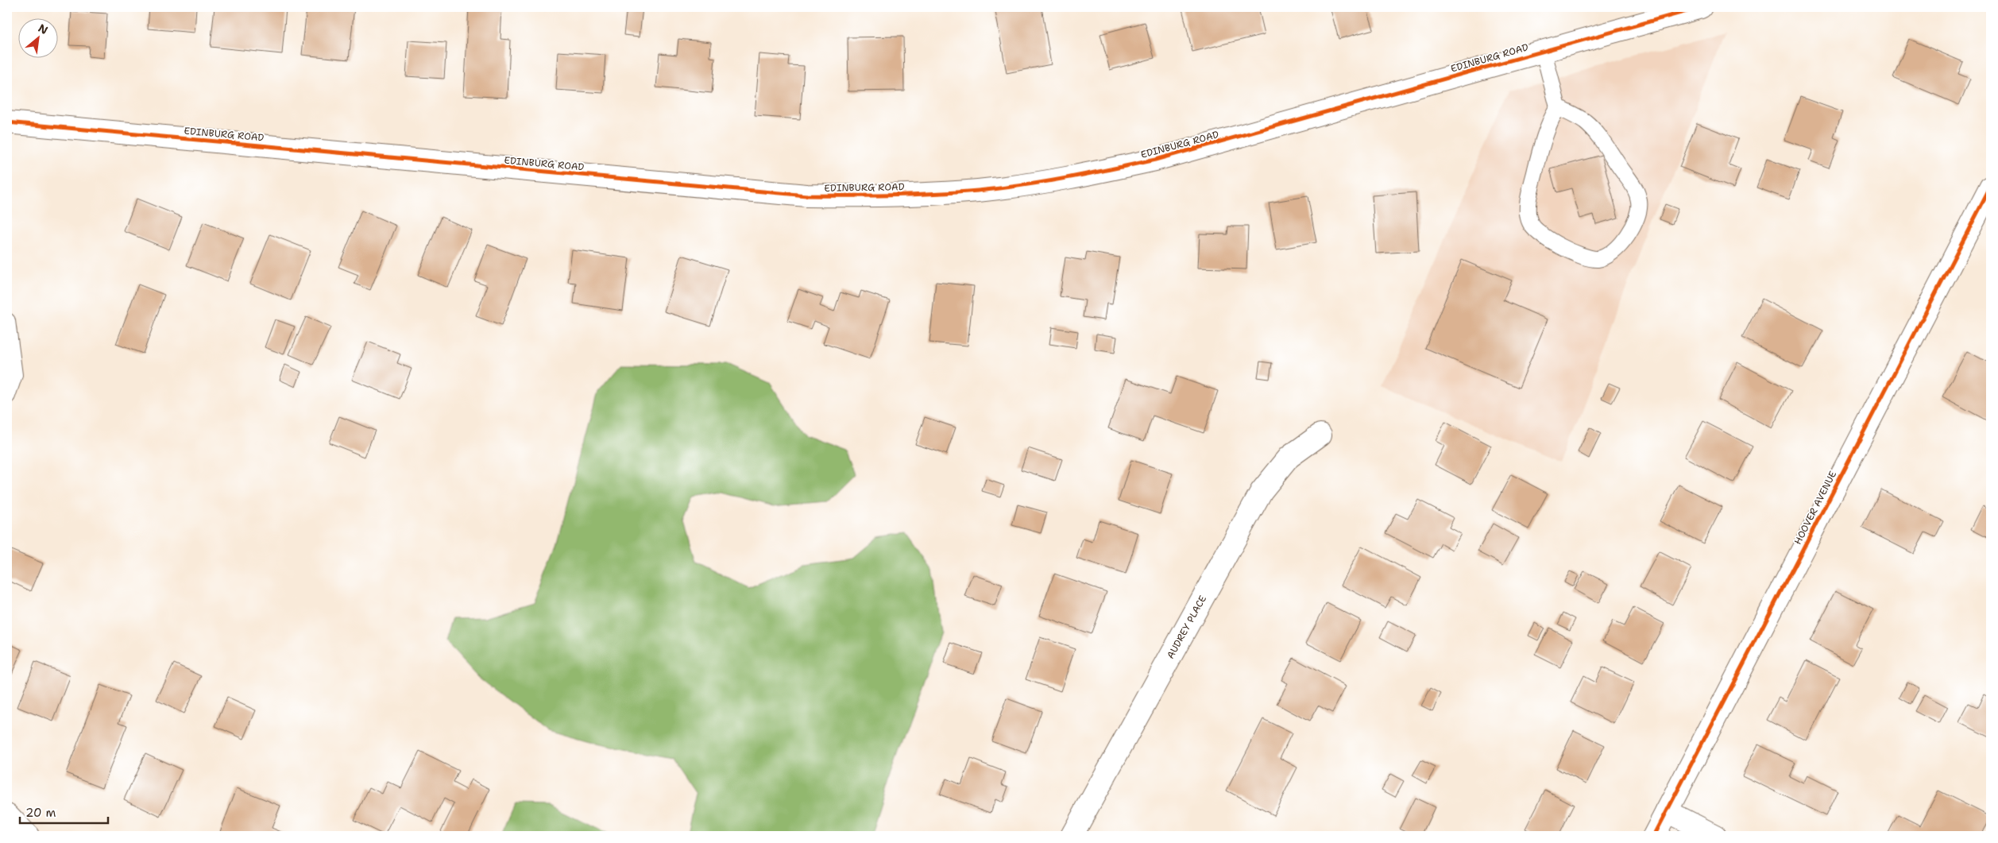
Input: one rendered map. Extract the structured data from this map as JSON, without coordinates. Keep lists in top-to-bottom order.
{
  "streets": {
    "main road": ["EDINBURG ROAD", "HOOVER AVENUE", "AUDREY PLACE"]
  },
  "scale_bar": "20 m",
  "north": "top right"
}
